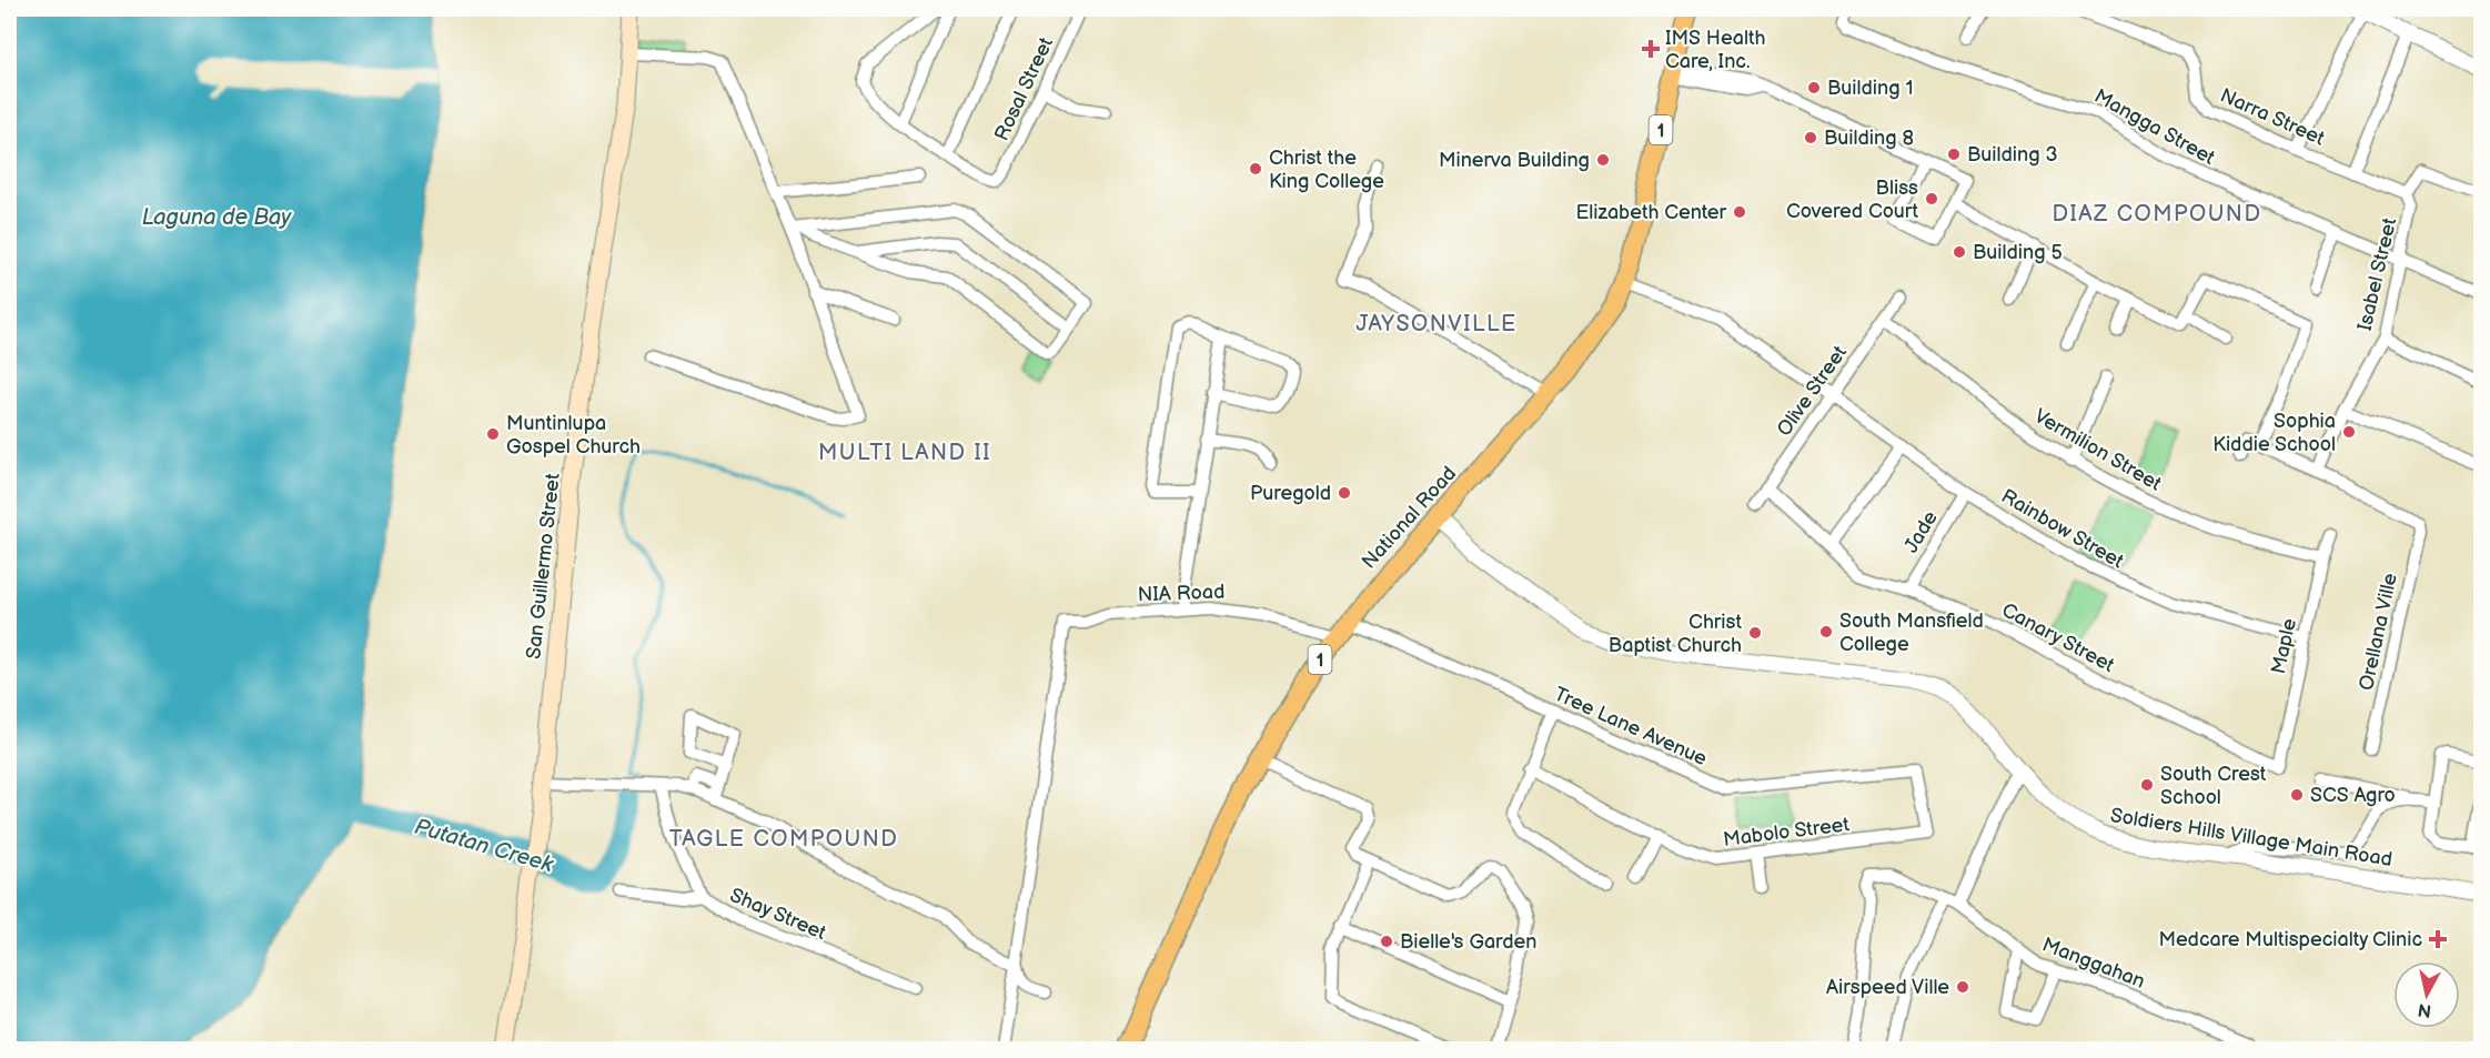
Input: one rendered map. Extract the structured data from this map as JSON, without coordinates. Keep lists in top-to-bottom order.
{
  "streets": {
    "highway": ["1", "National Road"],
    "main road": ["San Guillermo Street"],
    "street": [
      "Rosal Street",
      "Narra Street",
      "Mangga Street",
      "Isabel Street",
      "Olive Street",
      "Vermilion Street",
      "Rainbow Street",
      "Jade",
      "NIA Road",
      "Orellana Ville",
      "Canary Street",
      "Maple",
      "Tree Lane Avenue",
      "Mabolo Street",
      "Soldiers Hills Village Main Road",
      "Shay Street",
      "Manggahan"
    ]
  },
  "crossings": [
    ["Narra Street", "Isabel Street"],
    ["Mangga Street", "Isabel Street"],
    ["Isabel Street", "Orellana Ville"],
    ["Olive Street", "Vermilion Street"],
    ["Olive Street", "Rainbow Street"],
    ["Olive Street", "Canary Street"],
    ["Vermilion Street", "Maple"],
    ["National Road", "Rainbow Street"],
    ["National Road", "NIA Road"],
    ["National Road", "Tree Lane Avenue"],
    ["National Road", "Soldiers Hills Village Main Road"],
    ["Rainbow Street", "Jade"],
    ["Rainbow Street", "Maple"],
    ["Jade", "Canary Street"],
    ["NIA Road", "Tree Lane Avenue"],
    ["Canary Street", "Maple"],
    ["Tree Lane Avenue", "Mabolo Street"]
  ],
  "districts": [
    "DIAZ COMPOUND",
    "JAYSONVILLE",
    "MULTI LAND II",
    "TAGLE COMPOUND"
  ],
  "water": ["Laguna de Bay", "Putatan Creek"],
  "places": {
    "health": ["IMS Health Care, Inc.", "Medcare Multispecialty Clinic"],
    "other": [
      "Building 1",
      "Building 8",
      "Building 3",
      "Minerva Building",
      "Christ the King College",
      "Bliss Covered Court",
      "Elizabeth Center",
      "Building 5",
      "Sophia Kiddie School",
      "Muntinlupa Gospel Church",
      "Puregold",
      "South Mansfield College",
      "Christ Baptist Church",
      "South Crest School",
      "SCS Agro",
      "Bielle's Garden",
      "Airspeed Ville"
    ]
  },
  "north": "bottom"
}
